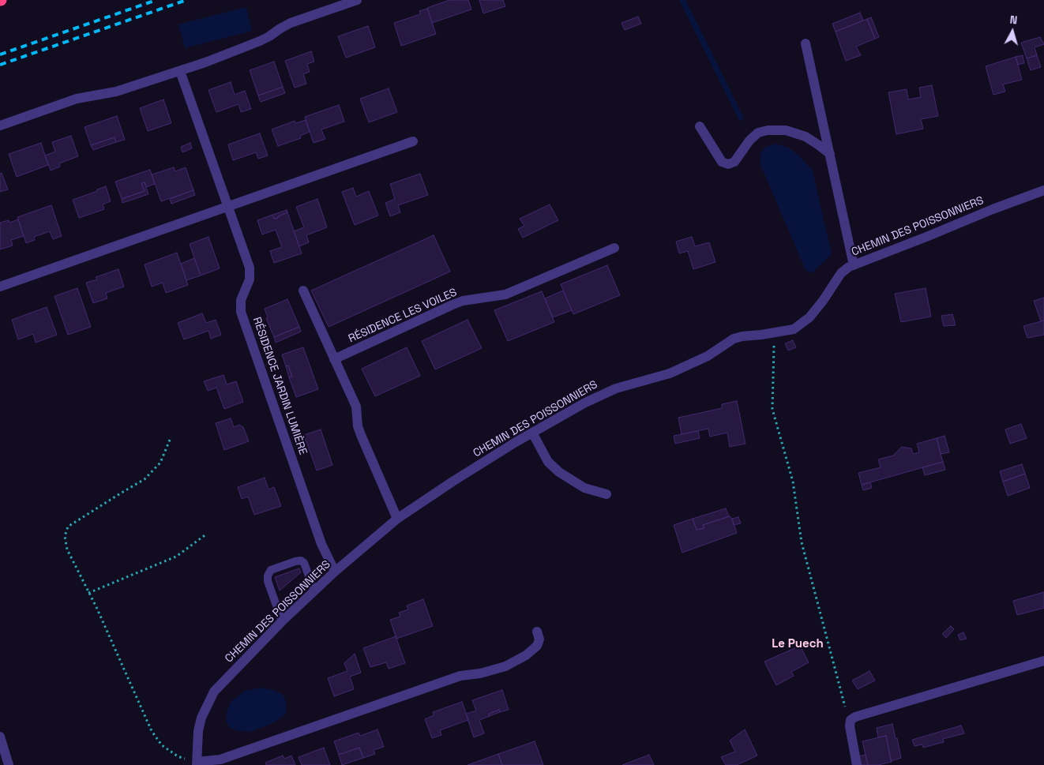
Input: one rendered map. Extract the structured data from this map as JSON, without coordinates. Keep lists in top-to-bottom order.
{
  "streets": {
    "street": ["CHEMIN DES POISSONNIERS", "RÉSIDENCE LES VOILES", "RÉSIDENCE JARDIN LUMIÈRE"]
  },
  "crossings": [
    ["CHEMIN DES POISSONNIERS", "RÉSIDENCE JARDIN LUMIÈRE"]
  ],
  "districts": ["Le Puech"],
  "north": "top"
}
